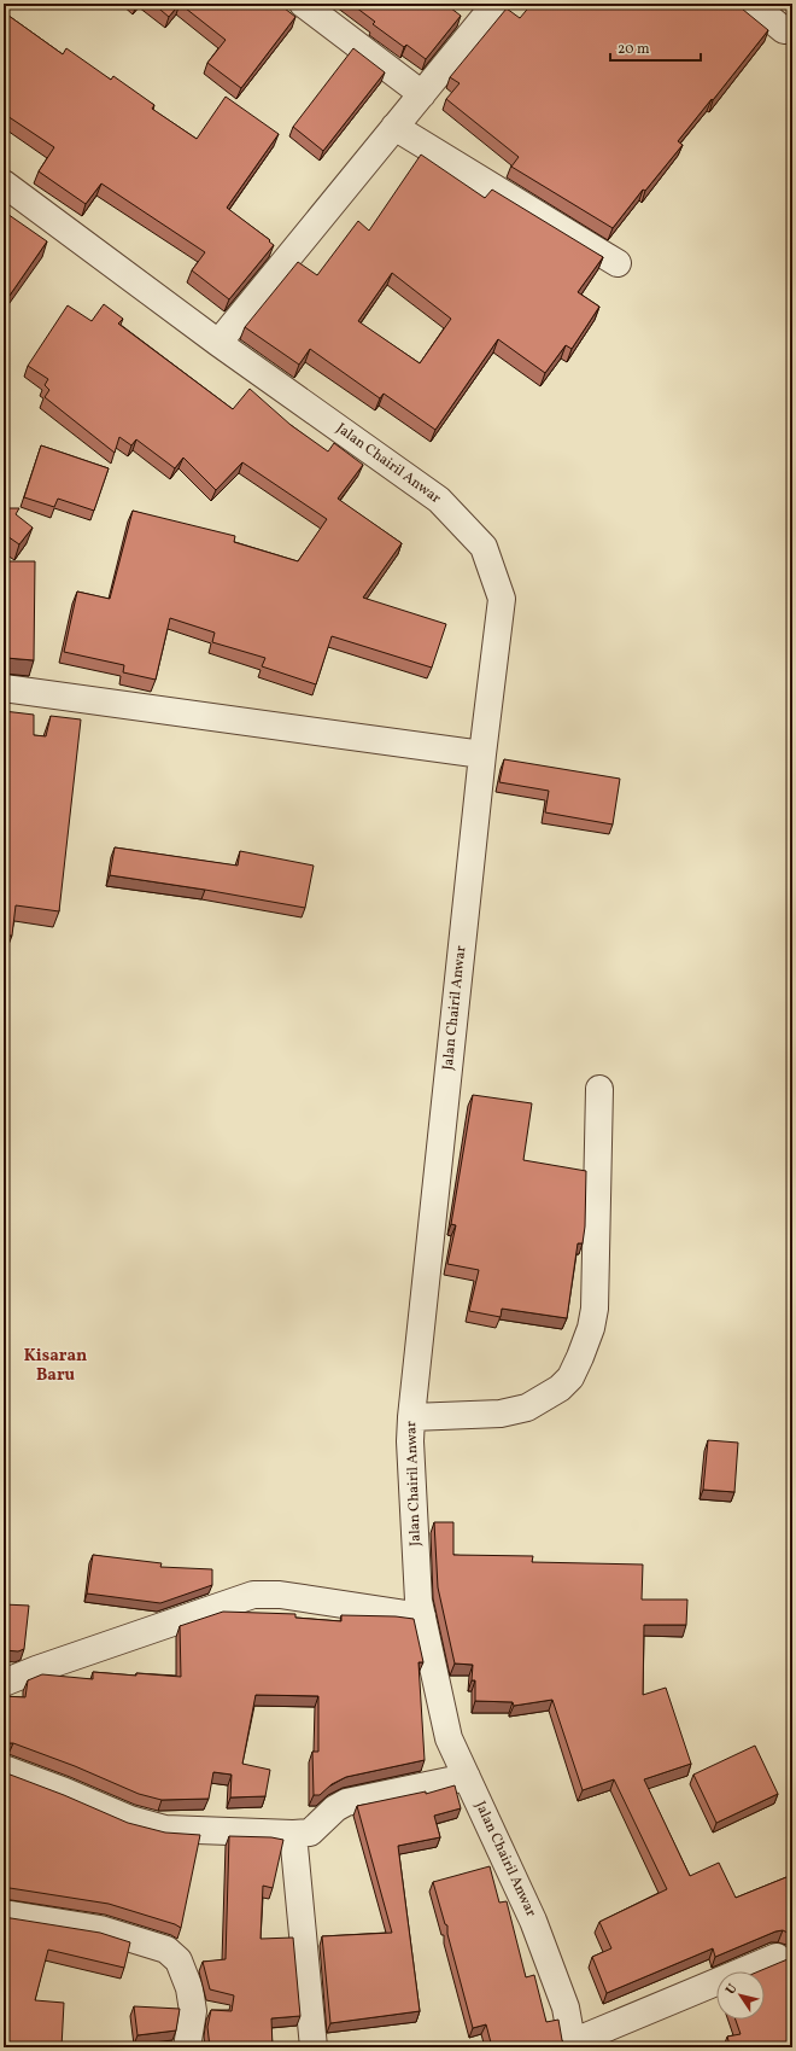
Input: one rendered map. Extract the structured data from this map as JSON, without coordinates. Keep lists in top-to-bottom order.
{
  "streets": {
    "street": ["Jalan Chairil Anwar"]
  },
  "districts": ["Kisaran Baru"],
  "scale_bar": "20 m",
  "north": "top left"
}
